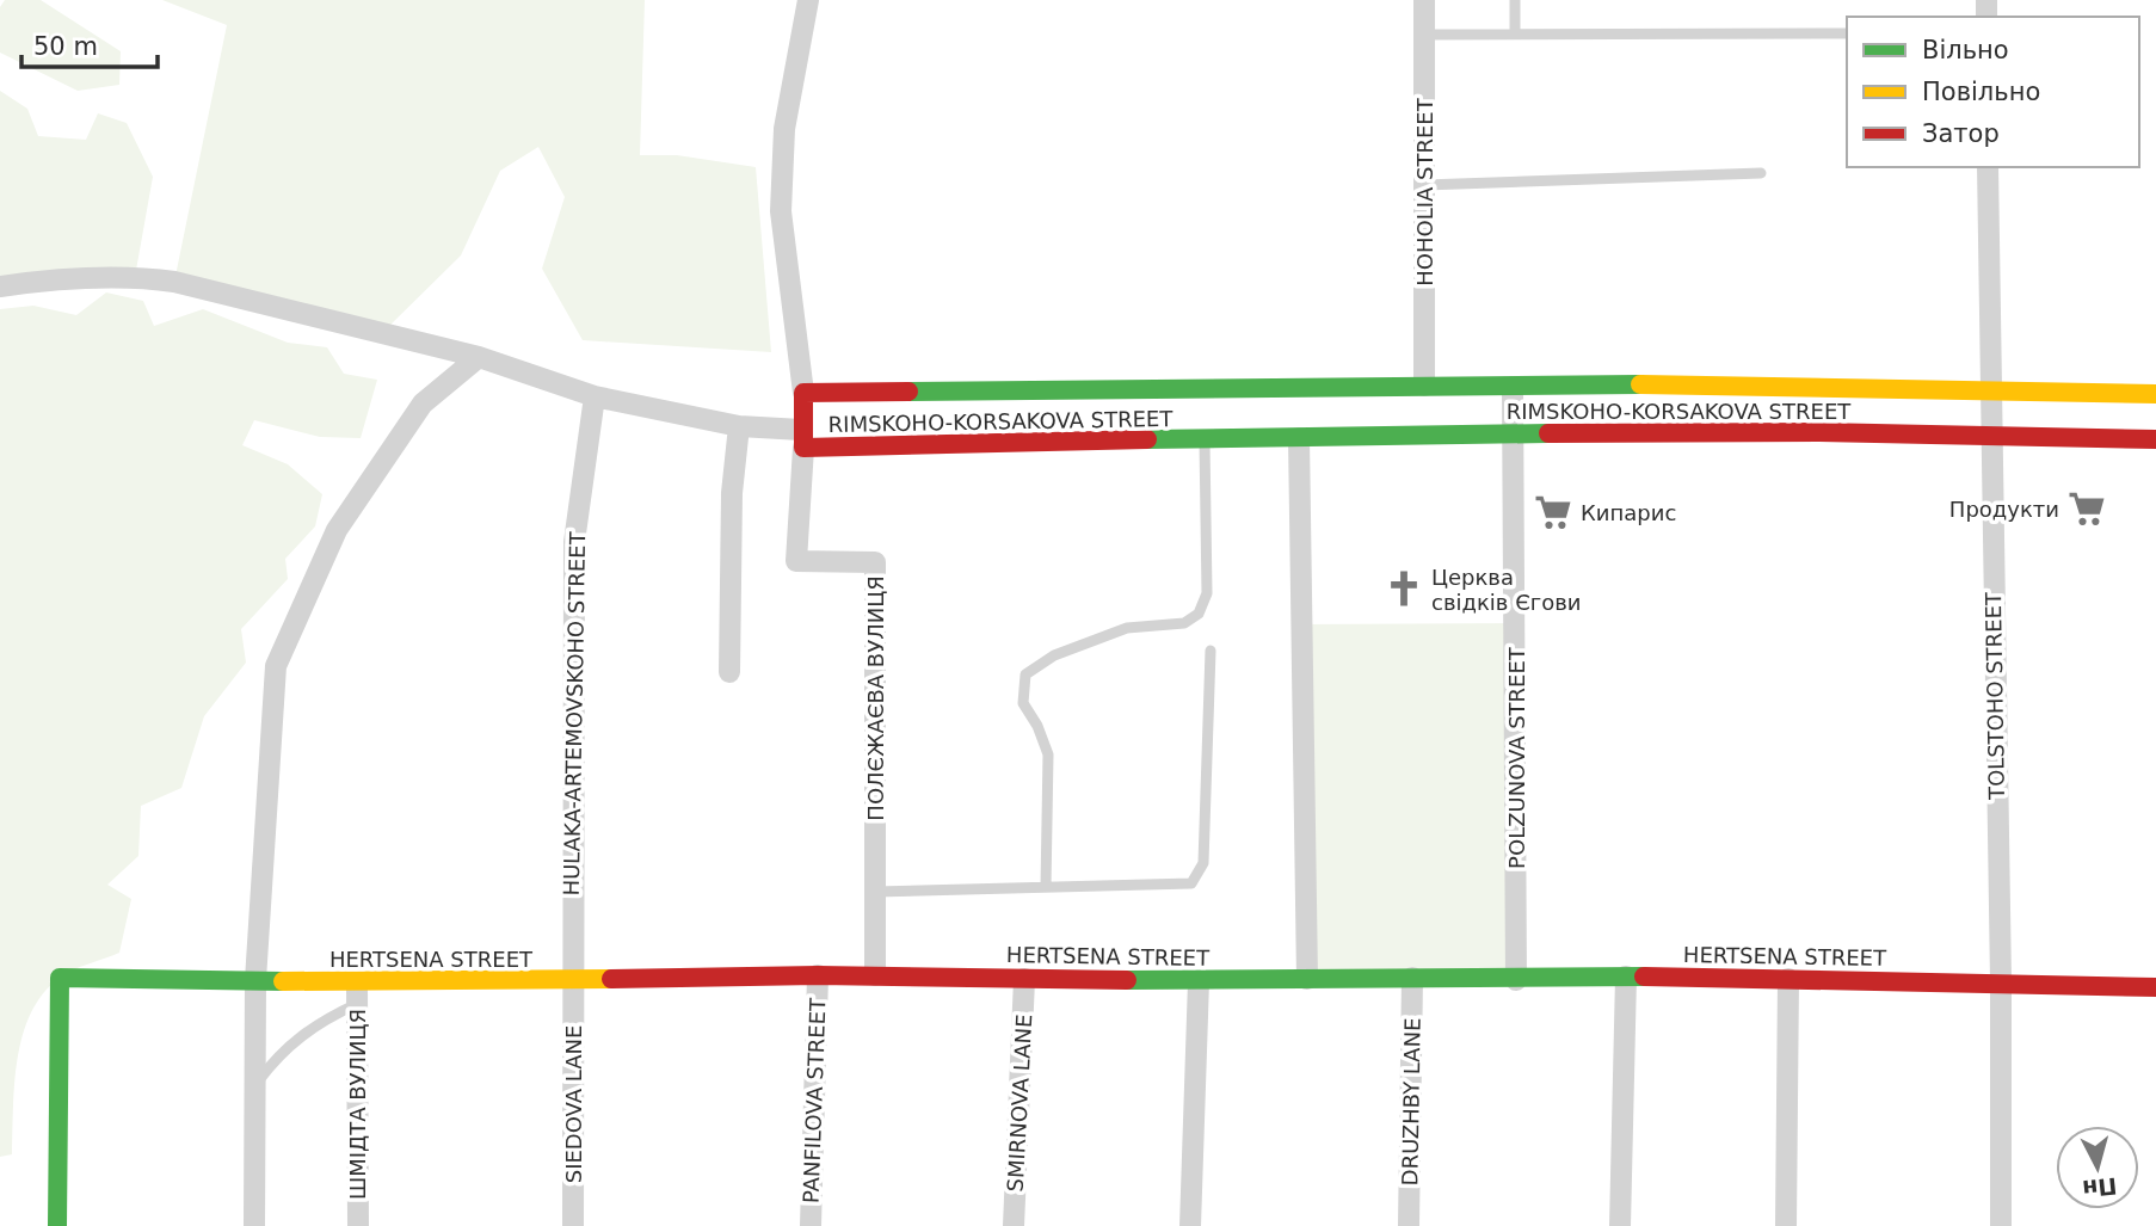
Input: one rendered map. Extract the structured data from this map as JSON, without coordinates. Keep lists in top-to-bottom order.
{
  "streets": {
    "street": [
      "HOHOLIA STREET",
      "RIMSKOHO-KORSAKOVA STREET",
      "TOLSTOHO STREET",
      "ПОЛЄЖАЄВА ВУЛИЦЯ",
      "HULAKA-ARTEMOVSKOHO STREET",
      "POLZUNOVA STREET",
      "HERTSENA STREET",
      "PANFILOVA STREET",
      "DRUZHBY LANE",
      "SMIRNOVA LANE",
      "ШМІДТА ВУЛИЦЯ",
      "SIEDOVA LANE"
    ]
  },
  "crossings": [
    ["HOHOLIA STREET", "RIMSKOHO-KORSAKOVA STREET"],
    ["RIMSKOHO-KORSAKOVA STREET", "TOLSTOHO STREET"],
    ["RIMSKOHO-KORSAKOVA STREET", "ПОЛЄЖАЄВА ВУЛИЦЯ"],
    ["RIMSKOHO-KORSAKOVA STREET", "POLZUNOVA STREET"],
    ["TOLSTOHO STREET", "HERTSENA STREET"],
    ["ПОЛЄЖАЄВА ВУЛИЦЯ", "HERTSENA STREET"],
    ["HULAKA-ARTEMOVSKOHO STREET", "HERTSENA STREET"],
    ["HULAKA-ARTEMOVSKOHO STREET", "SIEDOVA LANE"],
    ["POLZUNOVA STREET", "HERTSENA STREET"],
    ["HERTSENA STREET", "PANFILOVA STREET"],
    ["HERTSENA STREET", "DRUZHBY LANE"],
    ["HERTSENA STREET", "SMIRNOVA LANE"],
    ["HERTSENA STREET", "ШМІДТА ВУЛИЦЯ"],
    ["HERTSENA STREET", "SIEDOVA LANE"]
  ],
  "places": {
    "supermarket": ["Продукти", "Кипарис"],
    "church": ["Церква свідків Єгови"]
  },
  "legend": ["Вільно", "Повільно", "Затор"],
  "scale_bar": "50 m",
  "north": "bottom"
}
